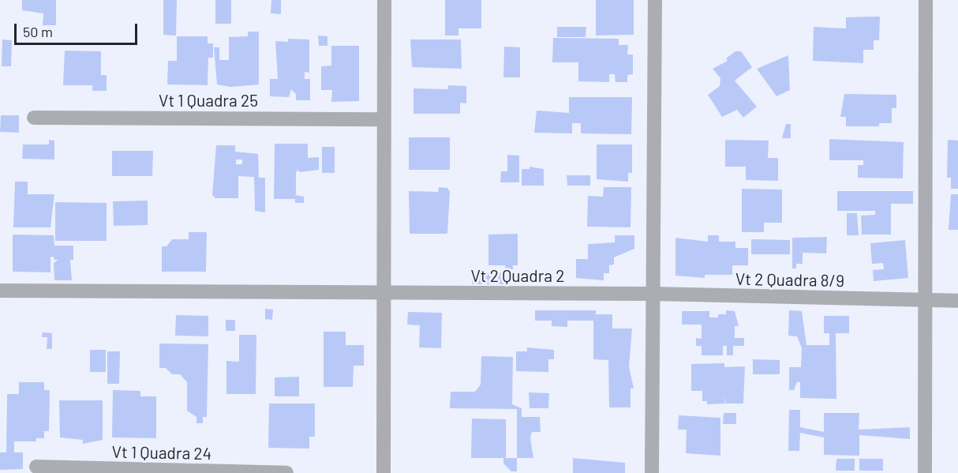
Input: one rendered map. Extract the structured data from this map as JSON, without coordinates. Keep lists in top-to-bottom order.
{
  "streets": {
    "street": [
      "Vt 1 Quadra 25",
      "Vt 2 Quadra 2",
      "Vt 2 Quadra 8/9",
      "Vt 1 Quadra 24"
    ]
  },
  "crossings": [
    ["Vt 2 Quadra 2", "Vt 2 Quadra 8/9"]
  ],
  "scale_bar": "50 m"
}
